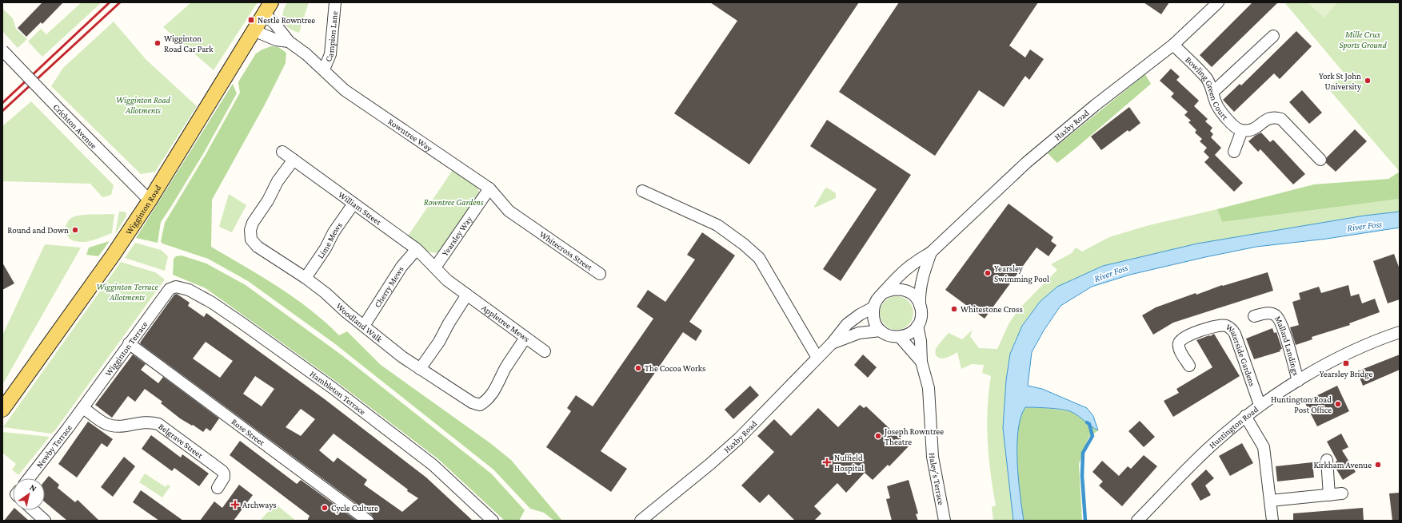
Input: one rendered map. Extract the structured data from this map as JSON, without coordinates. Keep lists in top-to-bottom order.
{
  "streets": {
    "main road": ["Wigginton Road"],
    "street": [
      "Campion Lane",
      "Bowling Green Court",
      "Haxby Road",
      "Crichton Avenue",
      "Rowntree Way",
      "William Street",
      "Yearsley Way",
      "Lime Mews",
      "Whitecross Street",
      "Cherry Mews",
      "Woodland Walk",
      "Appletree Mews",
      "Mallard Landings",
      "Wigginton Terrace",
      "Waterside Gardens",
      "Hambleton Terrace",
      "Huntington Road",
      "Rose Street",
      "Belgrave Street",
      "Newby Terrace",
      "Haley's Terrace"
    ]
  },
  "crossings": [
    ["Campion Lane", "Rowntree Way"],
    ["Bowling Green Court", "Haxby Road"],
    ["Haxby Road", "Haley's Terrace"],
    ["Crichton Avenue", "Wigginton Road"],
    ["Rowntree Way", "Wigginton Road"],
    ["Rowntree Way", "Yearsley Way"],
    ["Rowntree Way", "Whitecross Street"],
    ["William Street", "Yearsley Way"],
    ["William Street", "Lime Mews"],
    ["William Street", "Cherry Mews"],
    ["William Street", "Woodland Walk"],
    ["William Street", "Appletree Mews"],
    ["Yearsley Way", "Appletree Mews"],
    ["Lime Mews", "Woodland Walk"],
    ["Cherry Mews", "Woodland Walk"],
    ["Woodland Walk", "Appletree Mews"],
    ["Mallard Landings", "Huntington Road"],
    ["Wigginton Terrace", "Hambleton Terrace"],
    ["Wigginton Terrace", "Rose Street"],
    ["Wigginton Terrace", "Belgrave Street"],
    ["Wigginton Terrace", "Newby Terrace"],
    ["Waterside Gardens", "Huntington Road"],
    ["Belgrave Street", "Newby Terrace"]
  ],
  "water": ["River Foss"],
  "parks": [
    "Mille Crux Sports Ground",
    "Wigginton Road Allotments",
    "Rowntree Gardens",
    "Wigginton Terrace Allotments"
  ],
  "places": {
    "transit": ["Nestle Rowntree", "Yearsley Bridge"],
    "other": [
      "Wigginton Road Car Park",
      "York St John University",
      "Round and Down",
      "Yearsley Swimming Pool",
      "Whitestone Cross",
      "The Cocoa Works",
      "Huntington Road Post Office",
      "Joseph Rowntree Theatre",
      "Kirkham Avenue",
      "Cycle Culture"
    ],
    "health": ["Nuffield Hospital", "Archways"]
  },
  "north": "top right"
}
